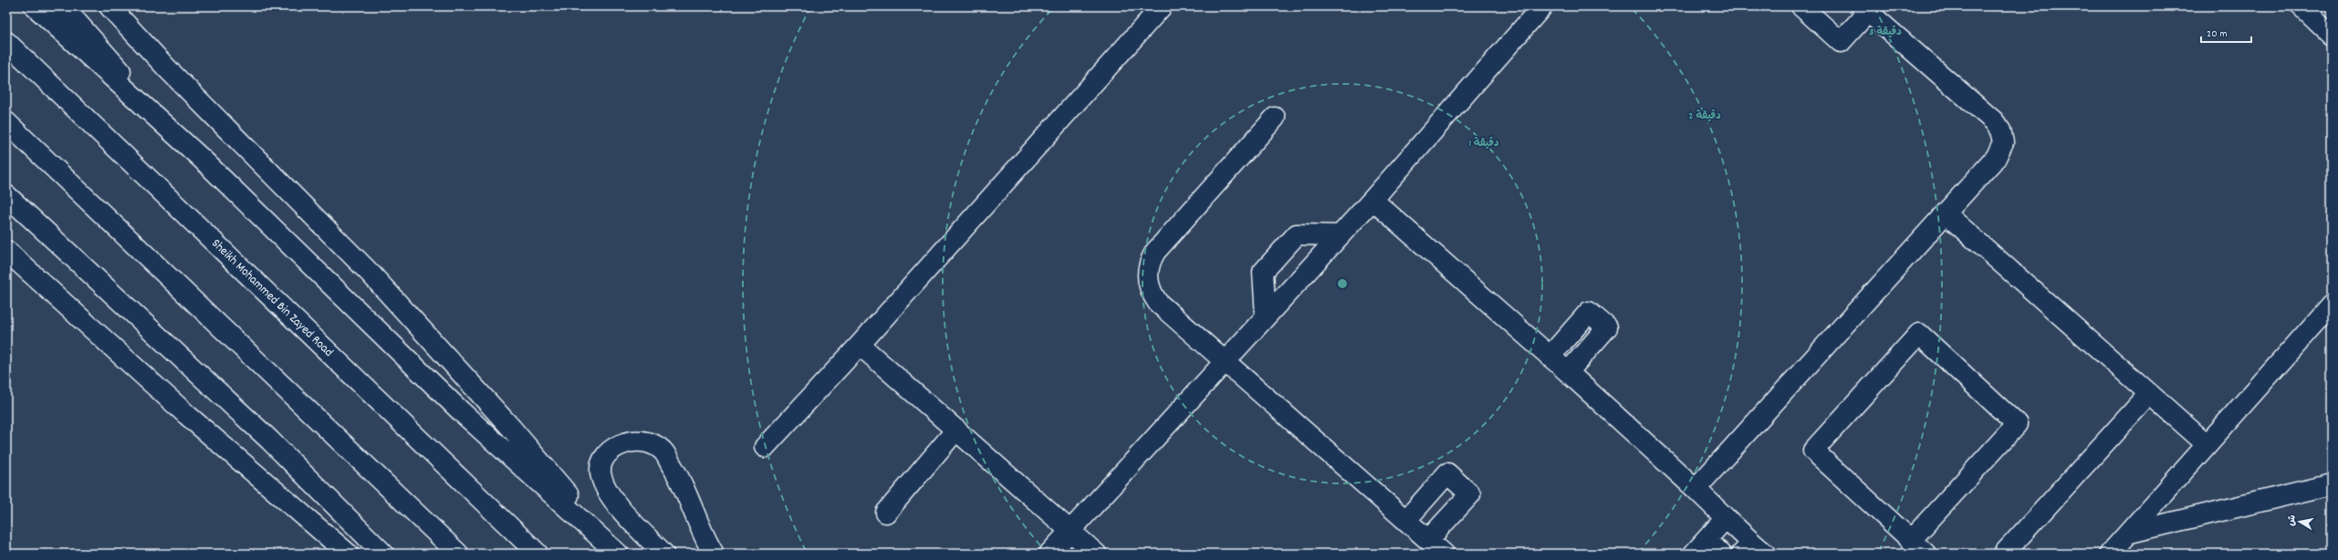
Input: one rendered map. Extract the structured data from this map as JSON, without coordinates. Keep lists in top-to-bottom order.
{
  "streets": {
    "main road": ["Sheikh Mohammed Bin Zayed Road"]
  },
  "scale_bar": "20 m",
  "north": "left",
  "rings": ["3 دقيقة", "2 دقيقة", "1 دقيقة"]
}
